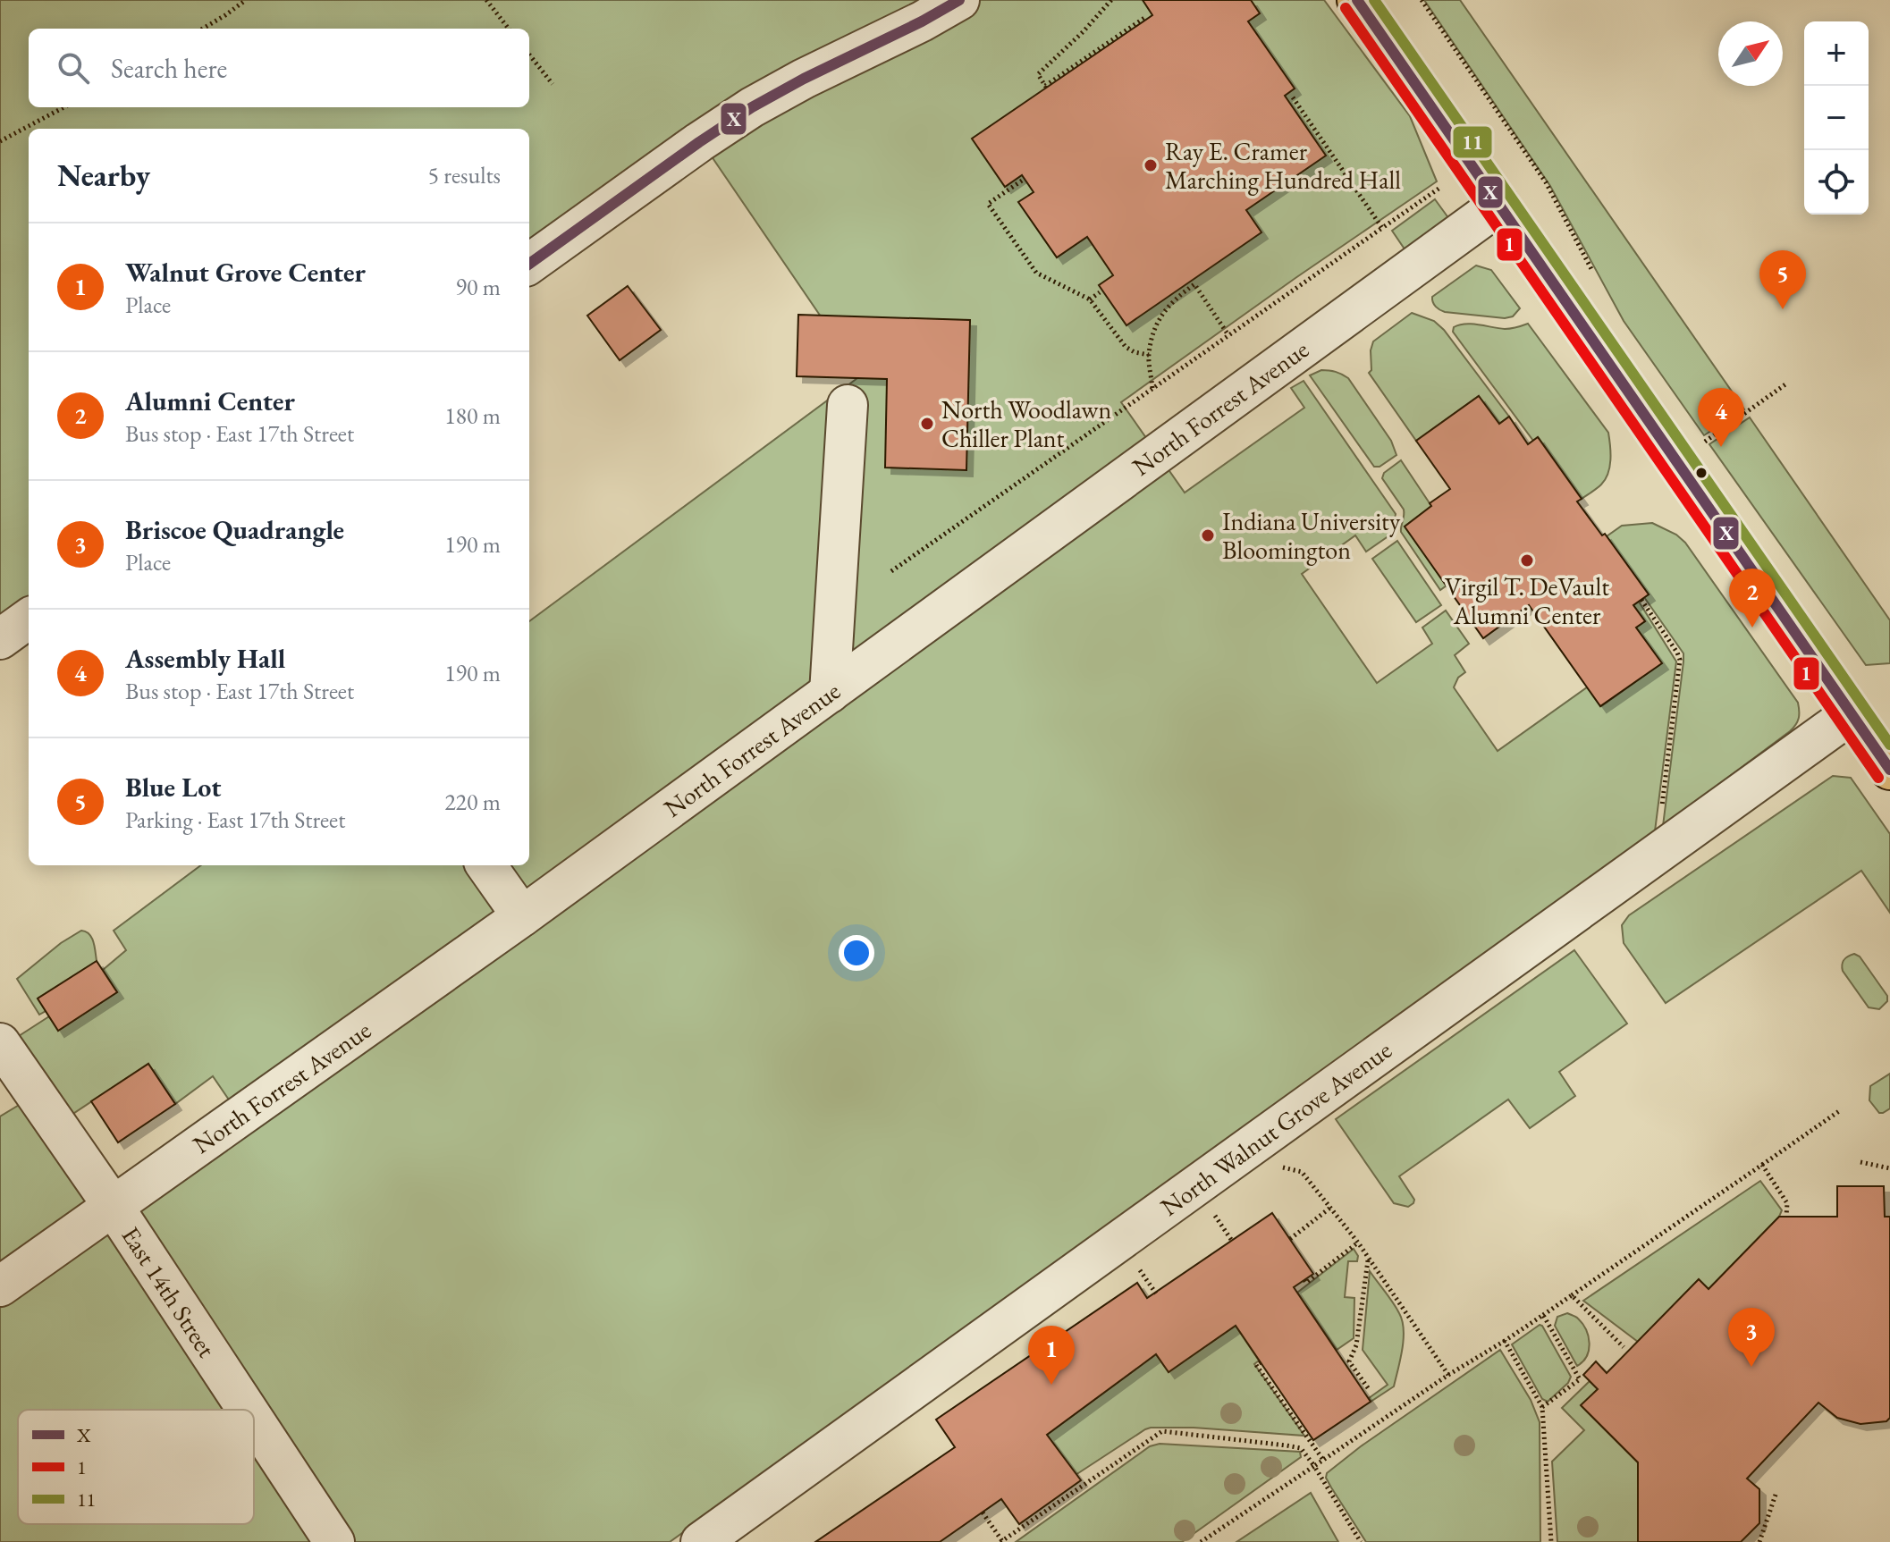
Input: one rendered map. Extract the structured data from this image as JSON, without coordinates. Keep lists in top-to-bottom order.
{
  "streets": {
    "street": ["North Forrest Avenue", "North Walnut Grove Avenue", "East 14th Street"]
  },
  "crossings": [
    ["North Forrest Avenue", "East 14th Street"]
  ],
  "places": [
    "Ray E. Cramer Marching Hundred Hall",
    "North Woodlawn Chiller Plant",
    "Indiana University Bloomington",
    "Virgil T. DeVault Alumni Center"
  ],
  "lines": ["transit line X", "transit line 11", "transit line 1"],
  "legend": ["X", "1", "11"],
  "north": "top right",
  "page": {
    "map_buttons": ["+", "−"],
    "search": "Search here",
    "heading": ["Nearby", "5 results"],
    "list": [
      {
        "mark": "1",
        "name": "Walnut Grove Center",
        "note": "Place",
        "value": "90 m"
      },
      {
        "mark": "2",
        "name": "Alumni Center",
        "note": "Bus stop · East 17th Street",
        "value": "180 m"
      },
      {
        "mark": "3",
        "name": "Briscoe Quadrangle",
        "note": "Place",
        "value": "190 m"
      },
      {
        "mark": "4",
        "name": "Assembly Hall",
        "note": "Bus stop · East 17th Street",
        "value": "190 m"
      },
      {
        "mark": "5",
        "name": "Blue Lot",
        "note": "Parking · East 17th Street",
        "value": "220 m"
      }
    ],
    "pins": [
      "5",
      "4",
      "2",
      "3",
      "1"
    ]
  }
}
